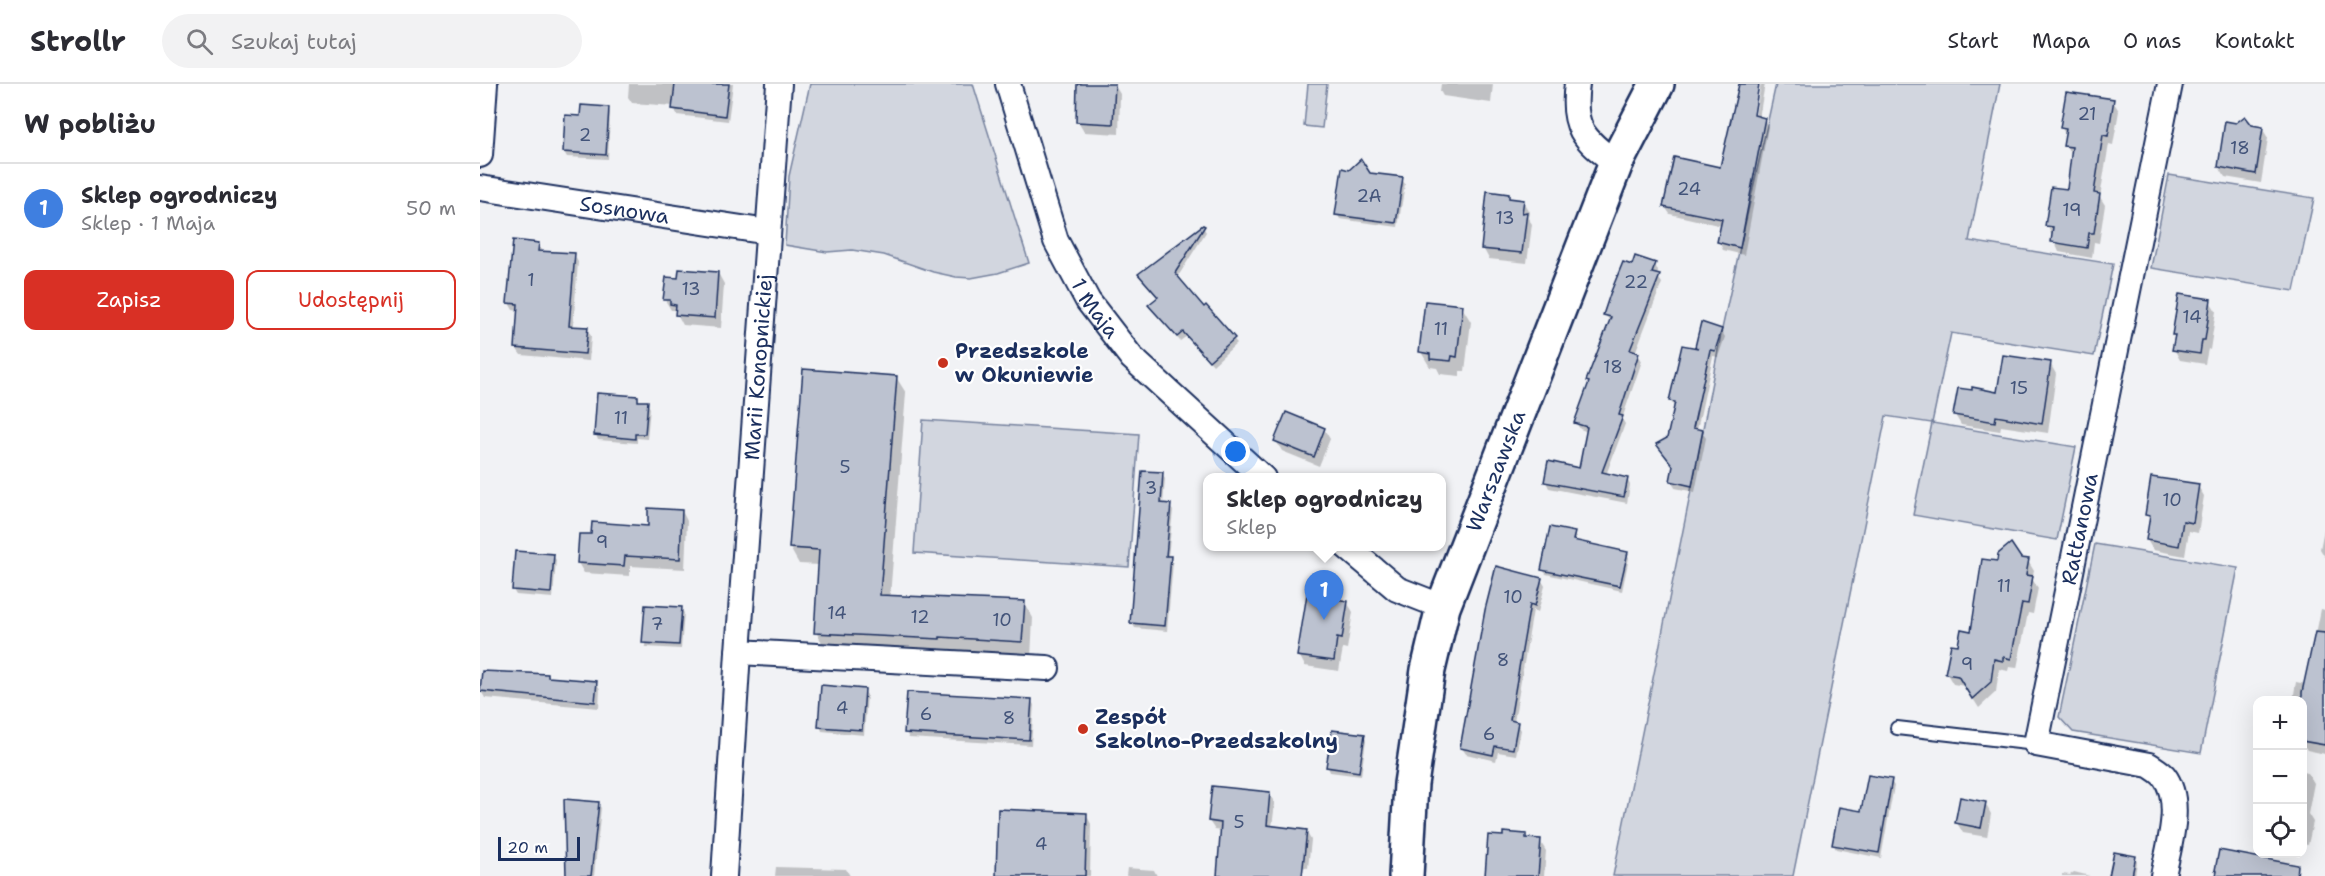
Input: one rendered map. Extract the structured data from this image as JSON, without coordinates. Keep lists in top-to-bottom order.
{
  "streets": {
    "main road": ["Warszawska"],
    "street": [
      "Sosnowa",
      "1 Maja",
      "Marii Konopnickiej",
      "Rattanowa"
    ]
  },
  "crossings": [
    ["Sosnowa", "Marii Konopnickiej"]
  ],
  "places": ["Przedszkole w Okuniewie", "Zespół Szkolno-Przedszkolny"],
  "house_numbers": [
    "21",
    "2",
    "18",
    "24",
    "2A",
    "19",
    "13",
    "1",
    "22",
    "13",
    "14",
    "11",
    "18",
    "15",
    "11",
    "5",
    "3",
    "10",
    "9",
    "11",
    "10",
    "14",
    "12",
    "10",
    "7",
    "8",
    "9",
    "4",
    "6",
    "8",
    "6",
    "5",
    "4"
  ],
  "scale_bar": "20 m",
  "page": {
    "header": "Strollr",
    "search": "Szukaj tutaj",
    "nav": [
      "Start",
      "Mapa",
      "O nas",
      "Kontakt"
    ],
    "heading": "W pobliżu",
    "list": [
      {
        "mark": "1",
        "name": "Sklep ogrodniczy",
        "note": "Sklep · 1 Maja",
        "value": "50 m"
      }
    ],
    "buttons": ["Zapisz", "Udostępnij"],
    "popup": ["Sklep ogrodniczy", "Sklep"],
    "pins": "1",
    "map_buttons": ["+", "−"],
    "scale": "20 m"
  }
}
